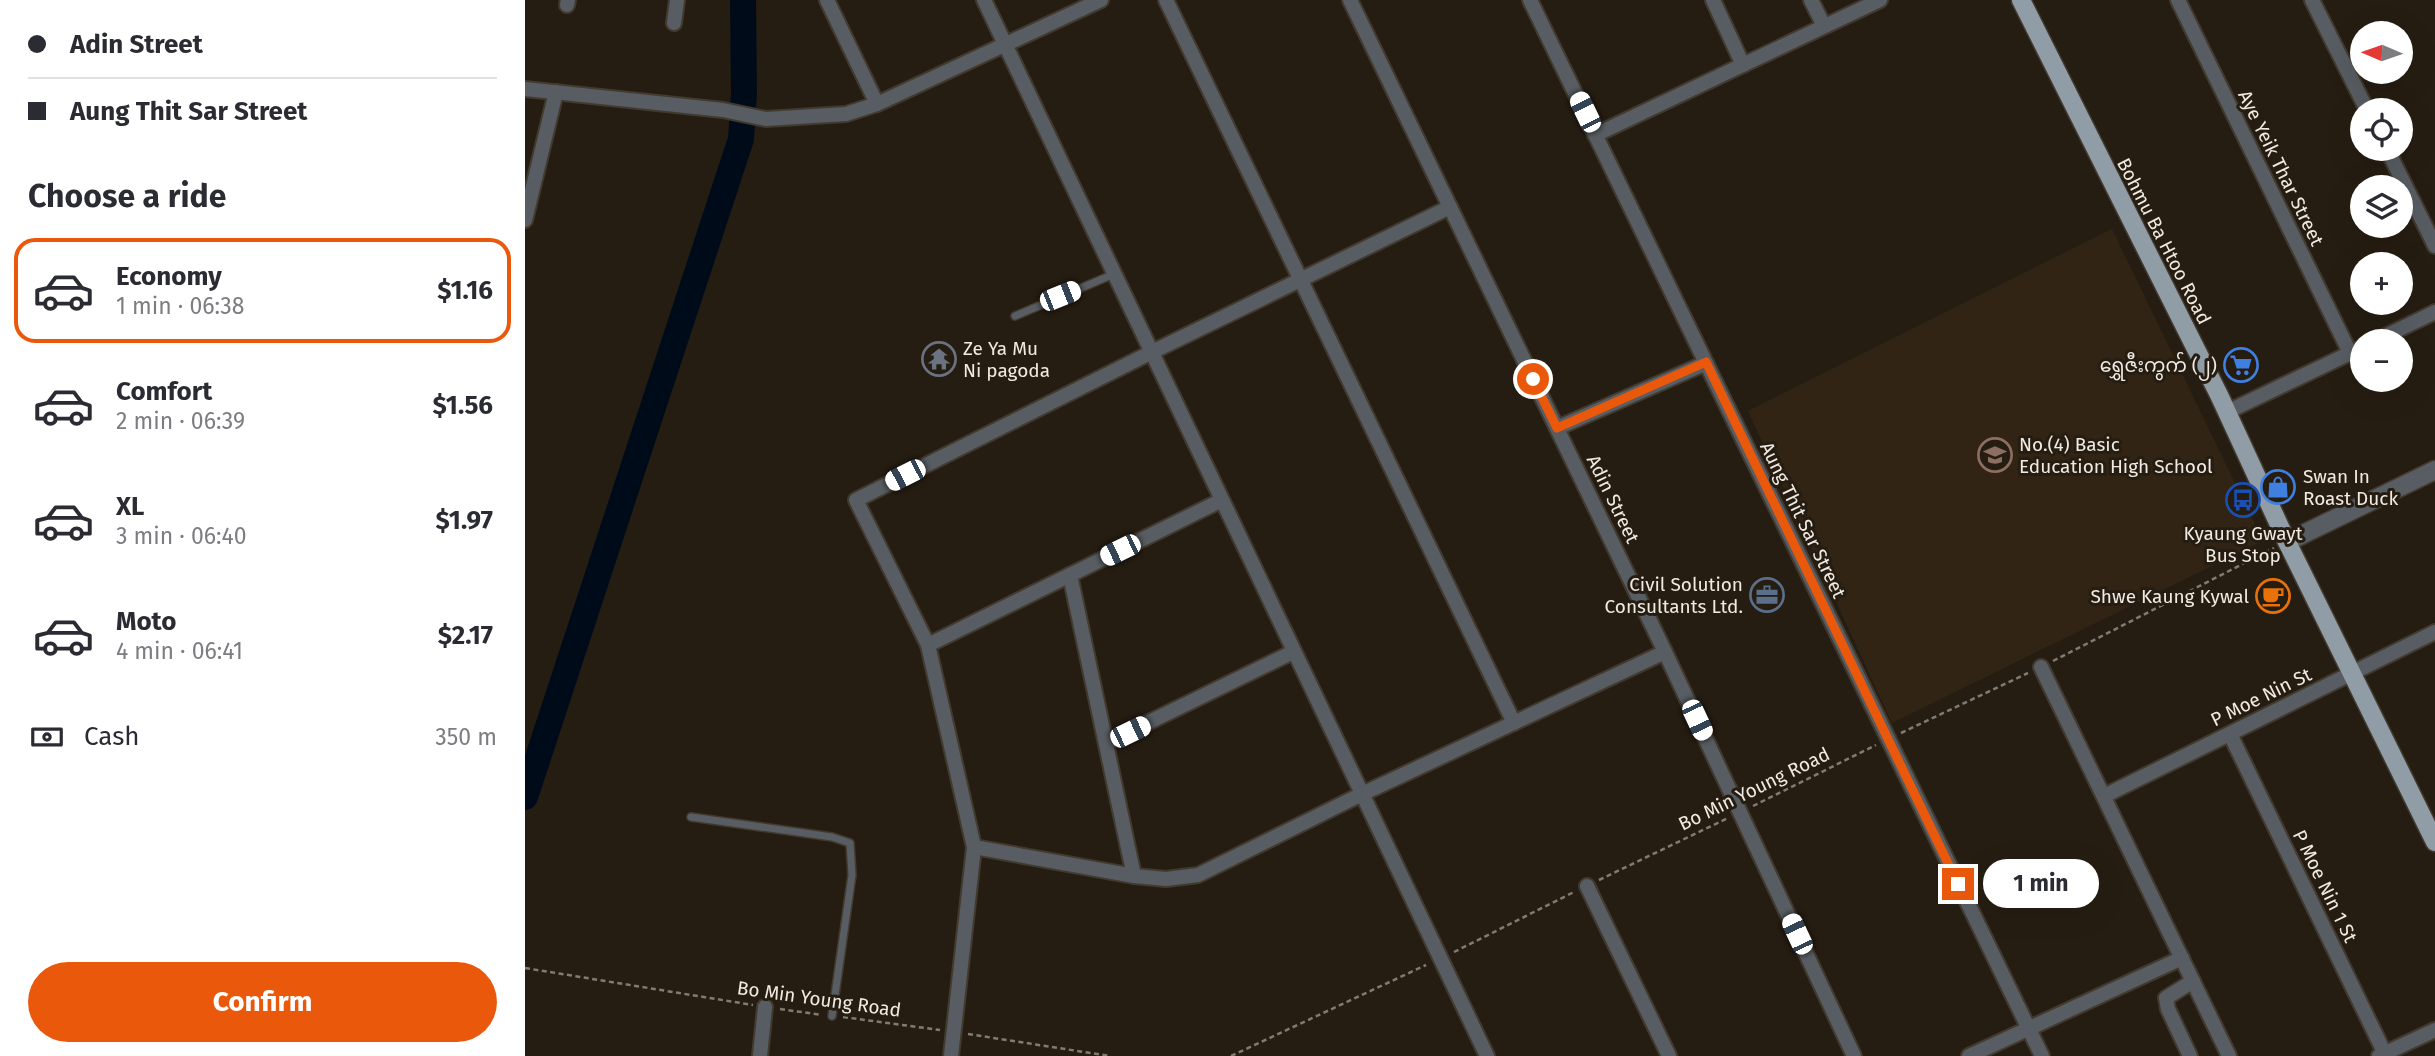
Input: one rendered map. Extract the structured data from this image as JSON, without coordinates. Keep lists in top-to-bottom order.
{
  "streets": {
    "main road": ["Bohmu Ba Htoo Road"],
    "street": [
      "Aye Yeik Thar Street",
      "Adin Street",
      "Aung Thit Sar Street",
      "P Moe Nin St",
      "P Moe Nin 1 St"
    ],
    "path": ["Bo Min Young Road"]
  },
  "crossings": [
    ["Bohmu Ba Htoo Road", "P Moe Nin St"],
    ["Bohmu Ba Htoo Road", "Bo Min Young Road"],
    ["Adin Street", "Bo Min Young Road"],
    ["Aung Thit Sar Street", "Bo Min Young Road"],
    ["P Moe Nin St", "P Moe Nin 1 St"]
  ],
  "places": {
    "temple": ["Ze Ya Mu Ni pagoda"],
    "supermarket": ["ရွှေဇီးကွက် (၂)"],
    "school or university": ["No.(4) Basic Education High School"],
    "shop": ["Swan In Roast Duck"],
    "bus stop": ["Kyaung Gwayt Bus Stop"],
    "office": ["Civil Solution Consultants Ltd."],
    "cafe": ["Shwe Kaung Kywal"]
  },
  "north": "left",
  "page": {
    "banner": ["Adin Street", "Aung Thit Sar Street"],
    "map_buttons": ["+", "−"],
    "heading": "Choose a ride",
    "list": [
      {
        "name": "Economy",
        "note": "1 min · 06:38",
        "value": "$1.16"
      },
      {
        "name": "Comfort",
        "note": "2 min · 06:39",
        "value": "$1.56"
      },
      {
        "name": "XL",
        "note": "3 min · 06:40",
        "value": "$1.97"
      },
      {
        "name": "Moto",
        "note": "4 min · 06:41",
        "value": "$2.17"
      }
    ],
    "pay": ["Cash", "350 m"],
    "bubble": "1 min",
    "buttons": "Confirm"
  }
}
